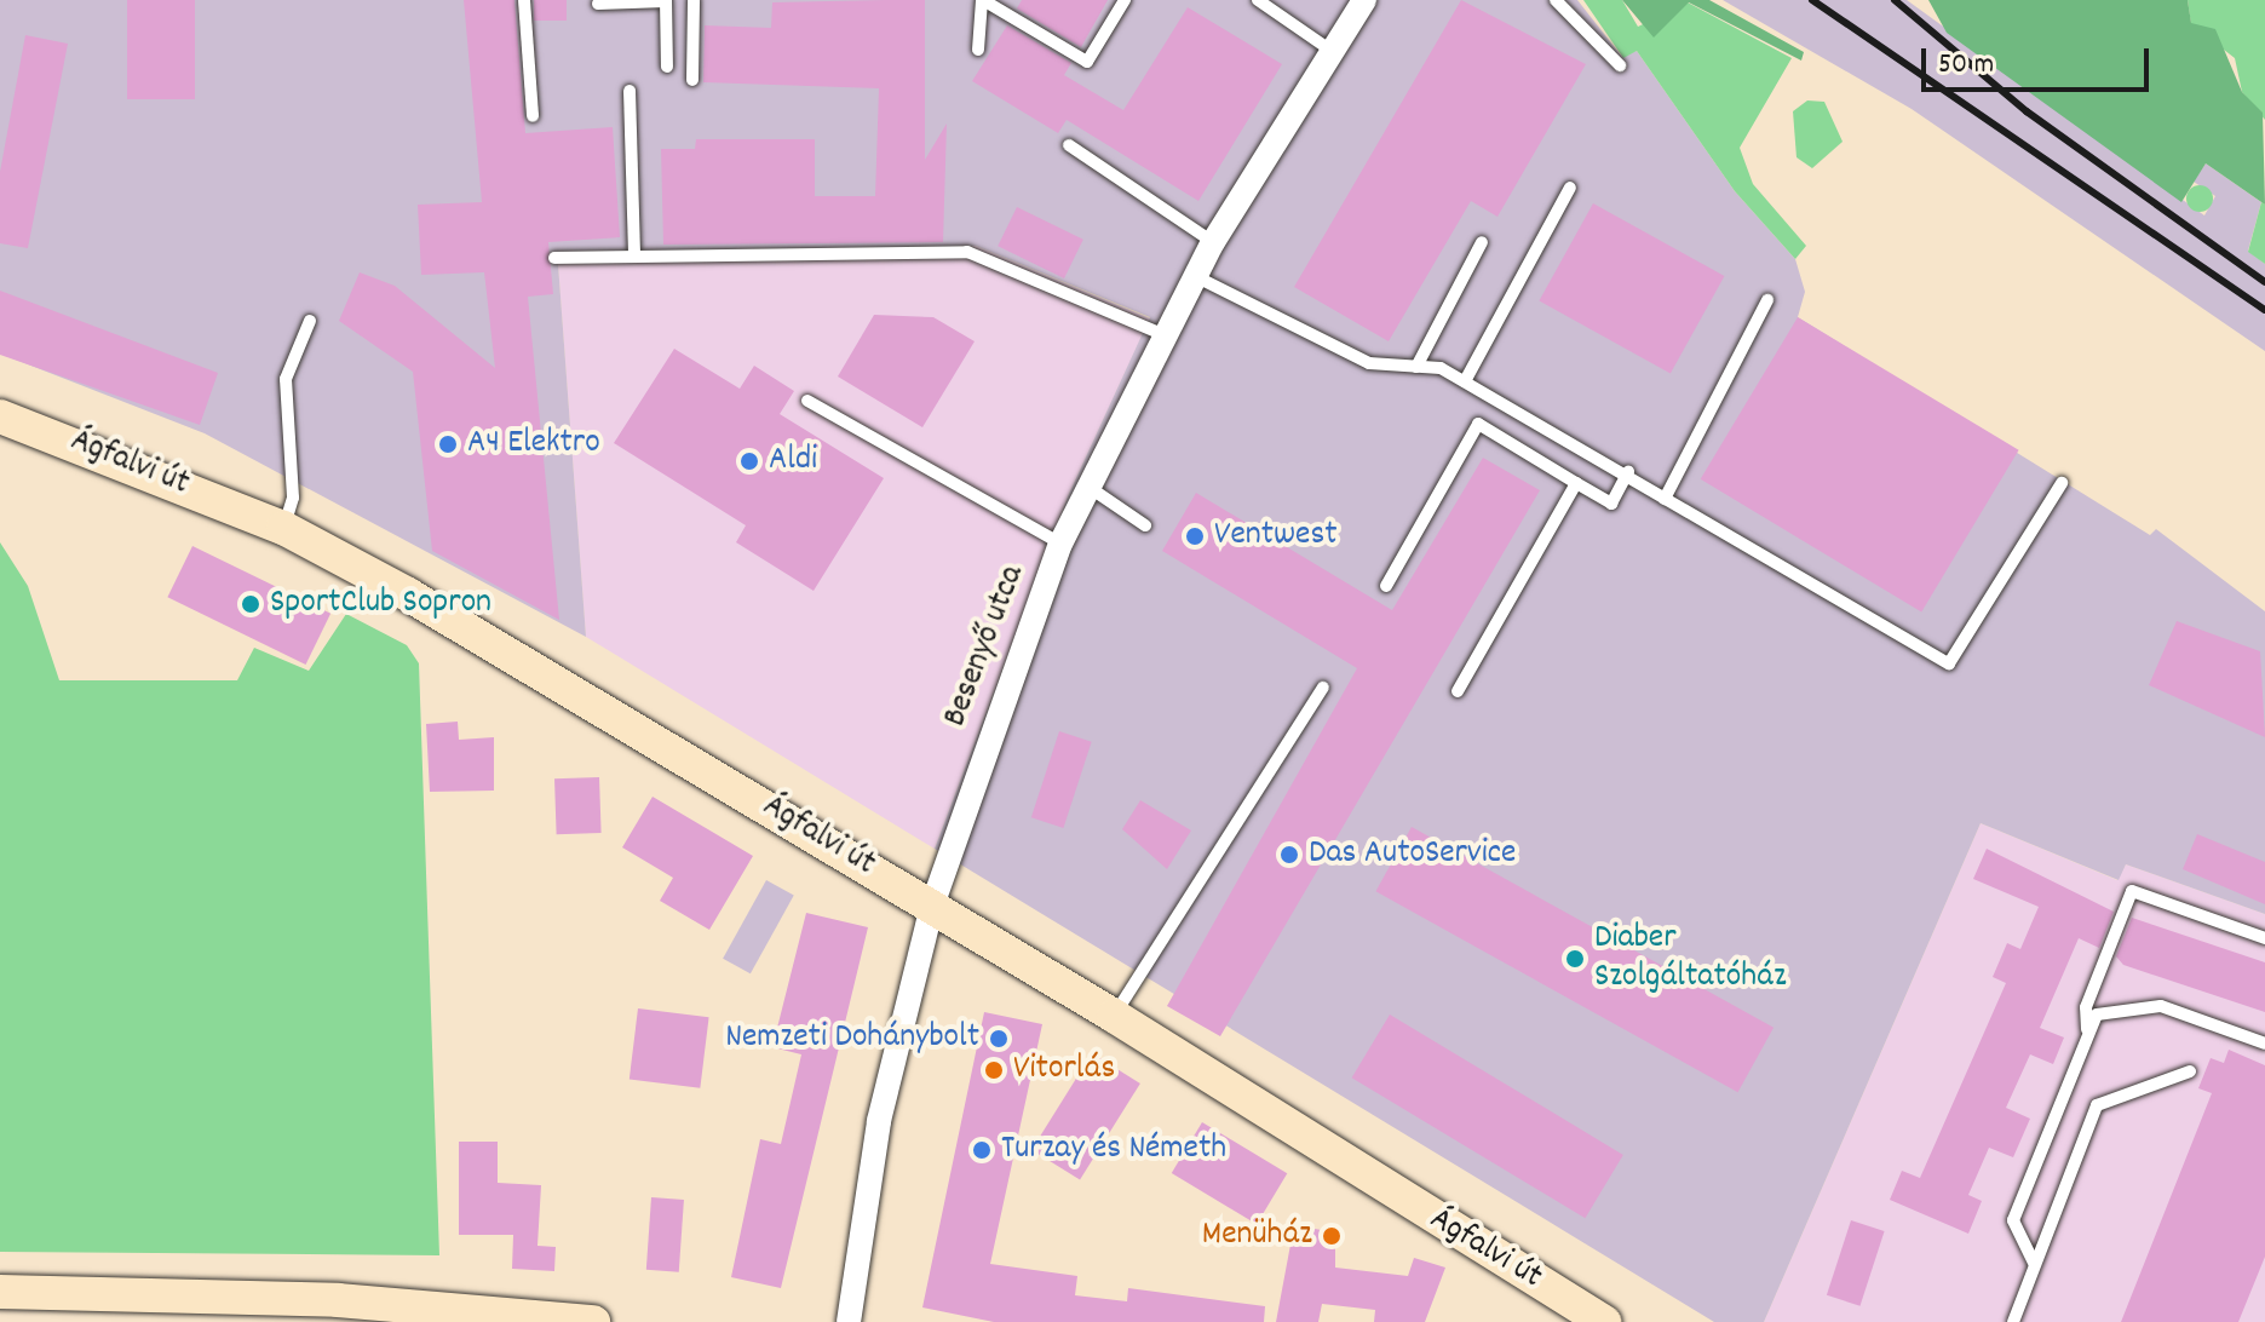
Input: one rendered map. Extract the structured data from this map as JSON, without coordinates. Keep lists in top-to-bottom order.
{
  "streets": {
    "main road": ["Ágfalvi út"],
    "street": ["Besenyő utca"]
  },
  "crossings": [
    ["Ágfalvi út", "Besenyő utca"]
  ],
  "places": [
    "A4 Elektro",
    "Aldi",
    "Ventwest",
    "SportClub Sopron",
    "Das AutoService",
    "Diaber Szolgáltatóház",
    "Nemzeti Dohánybolt",
    "Vitorlás",
    "Turzay és Németh",
    "Menüház"
  ],
  "scale_bar": "50 m"
}
